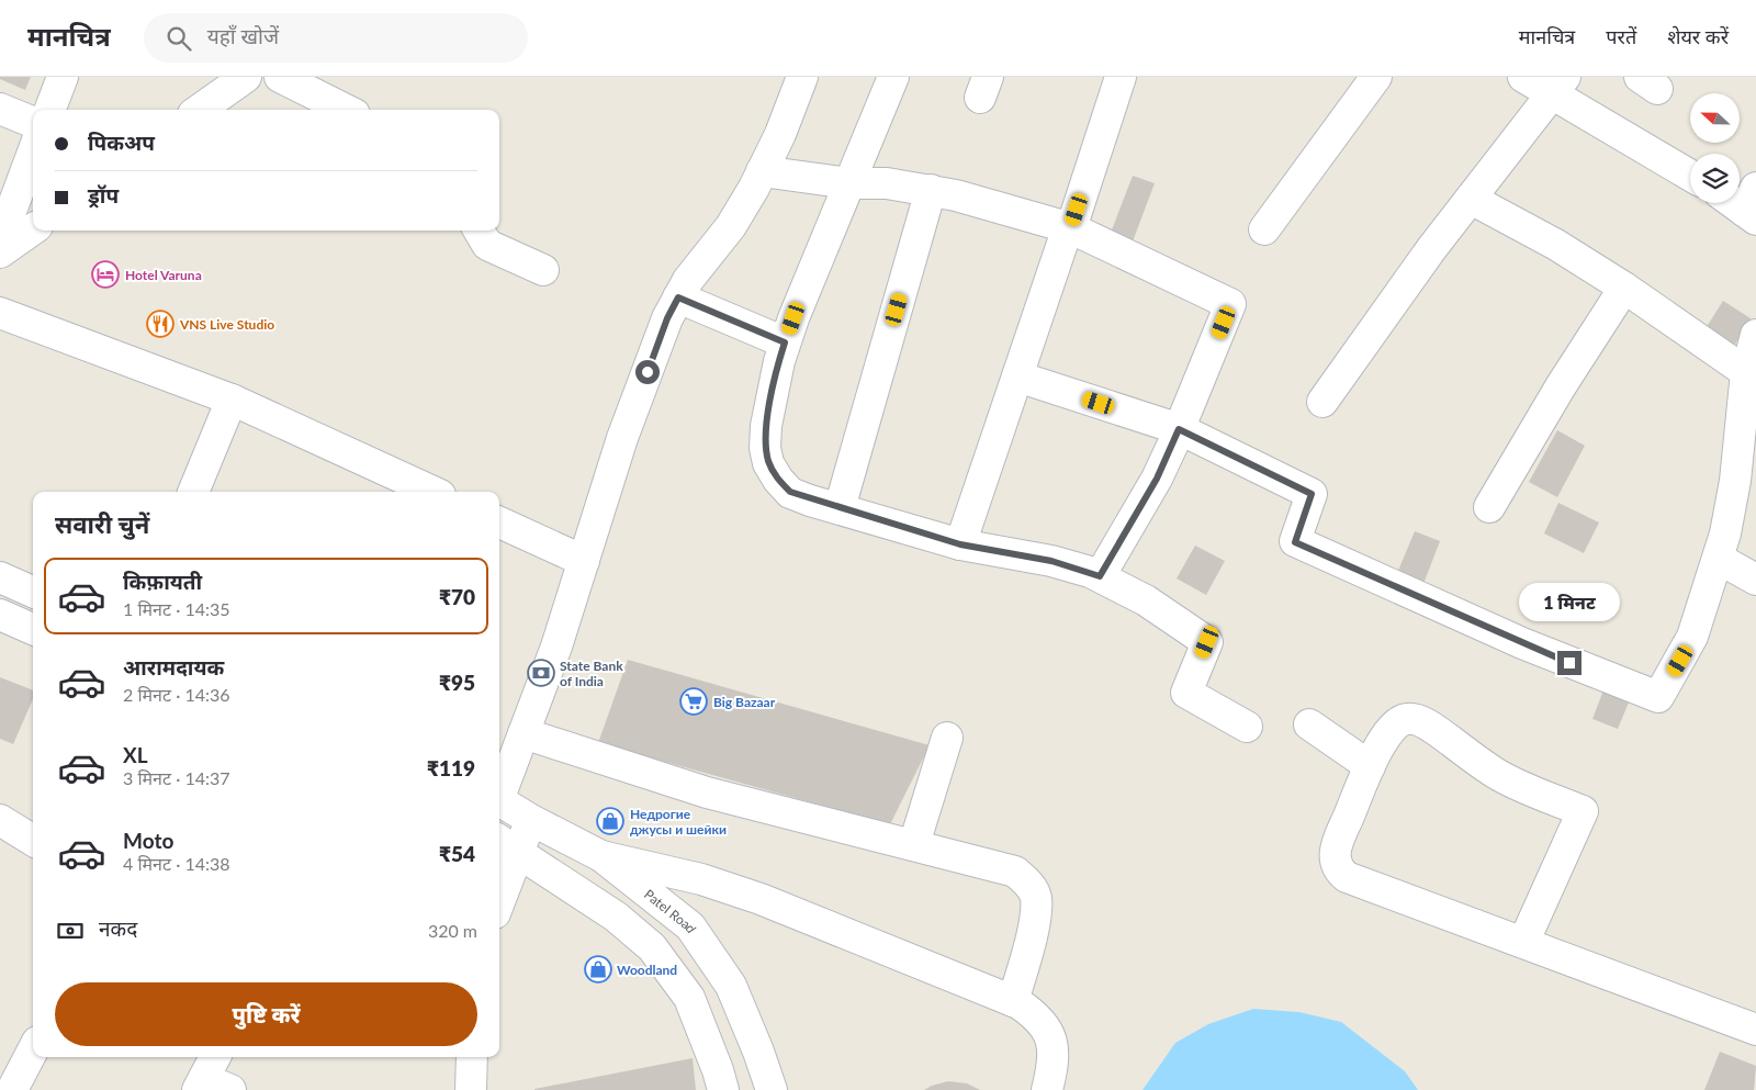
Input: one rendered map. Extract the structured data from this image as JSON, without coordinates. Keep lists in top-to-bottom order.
{
  "streets": {
    "street": ["Patel Road"]
  },
  "places": {
    "hotel": ["Hotel Varuna"],
    "restaurant": ["VNS Live Studio"],
    "bank": ["State Bank of India"],
    "supermarket": ["Big Bazaar"],
    "shop": ["Недрогие джусы и шейки", "Woodland"]
  },
  "north": "left",
  "page": {
    "header": "मानचित्र",
    "search": "यहाँ खोजें",
    "nav": ["मानचित्र", "परतें", "शेयर करें"],
    "banner": ["पिकअप", "ड्रॉप"],
    "heading": "सवारी चुनें",
    "list": [
      {
        "name": "किफ़ायती",
        "note": "1 मिनट · 14:35",
        "value": "₹70"
      },
      {
        "name": "आरामदायक",
        "note": "2 मिनट · 14:36",
        "value": "₹95"
      },
      {
        "name": "XL",
        "note": "3 मिनट · 14:37",
        "value": "₹119"
      },
      {
        "name": "Moto",
        "note": "4 मिनट · 14:38",
        "value": "₹54"
      }
    ],
    "bubble": "1 मिनट",
    "pay": ["नकद", "320 m"],
    "buttons": "पुष्टि करें"
  }
}
